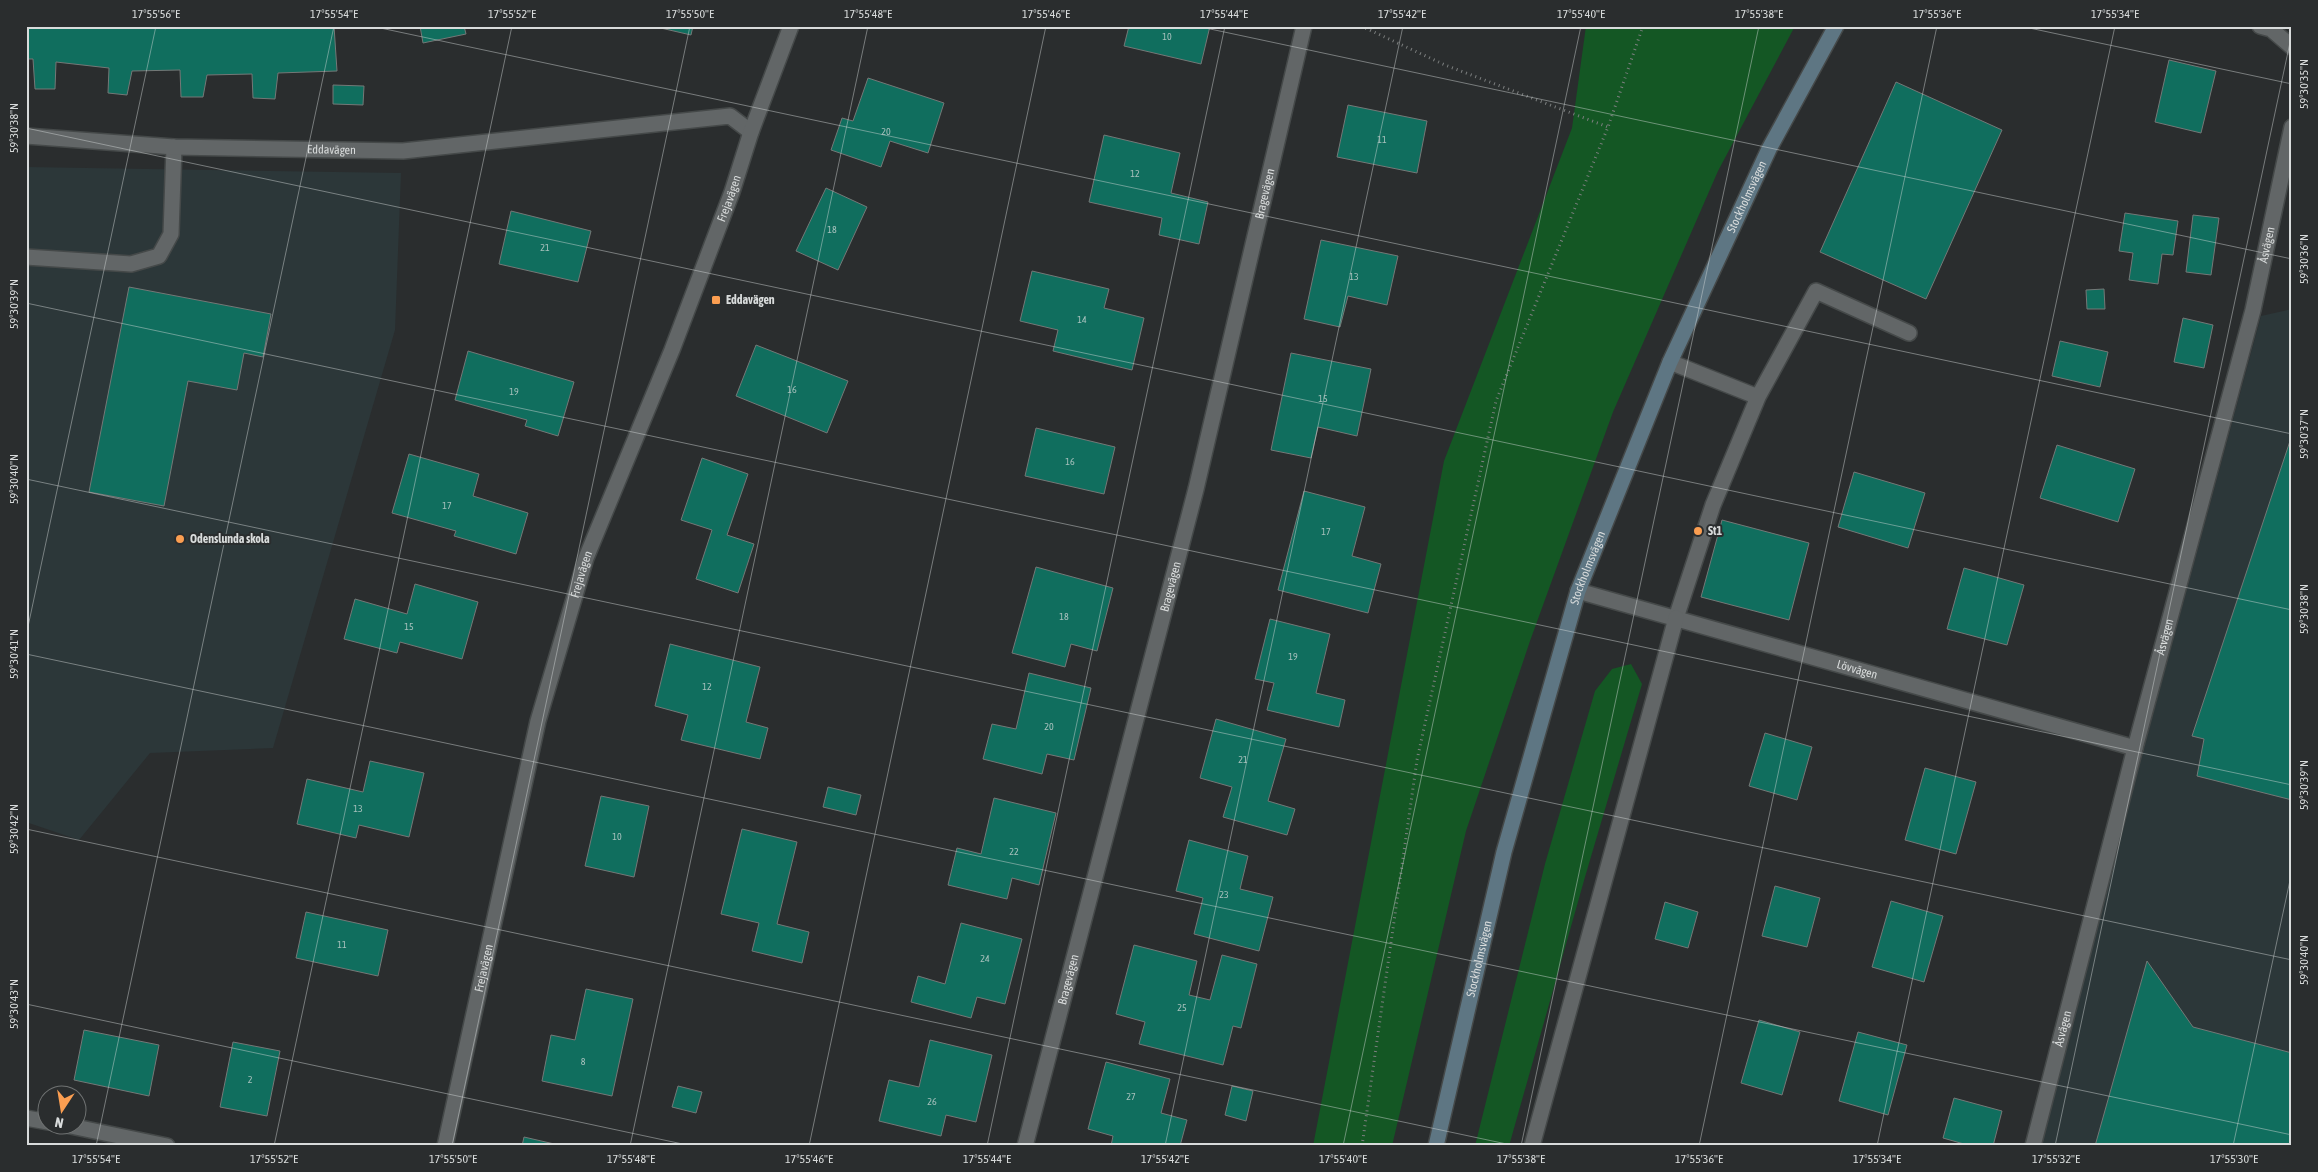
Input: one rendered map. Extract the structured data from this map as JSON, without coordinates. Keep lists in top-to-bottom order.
{
  "streets": {
    "main road": ["Stockholmsvägen"],
    "street": [
      "Eddavägen",
      "Bragevägen",
      "Frejavägen",
      "Åsvägen",
      "Lövvägen"
    ]
  },
  "crossings": [
    ["Eddavägen", "Frejavägen"],
    ["Stockholmsvägen", "Lövvägen"],
    ["Åsvägen", "Lövvägen"]
  ],
  "places": {
    "transit": ["Eddavägen"],
    "other": ["St1", "Odenslunda skola"]
  },
  "house_numbers": [
    "10",
    "20",
    "11",
    "12",
    "18",
    "21",
    "13",
    "14",
    "16",
    "19",
    "15",
    "16",
    "17",
    "17",
    "18",
    "15",
    "19",
    "12",
    "20",
    "21",
    "13",
    "10",
    "22",
    "23",
    "11",
    "24",
    "25",
    "8",
    "2",
    "27",
    "26"
  ],
  "north": "bottom",
  "coordinates": [
    "17°55'56\"E",
    "17°55'54\"E",
    "17°55'52\"E",
    "17°55'50\"E",
    "17°55'48\"E",
    "17°55'46\"E",
    "17°55'44\"E",
    "17°55'42\"E",
    "17°55'40\"E",
    "17°55'38\"E",
    "17°55'36\"E",
    "17°55'34\"E",
    "59°30'35\"N",
    "59°30'38\"N",
    "59°30'36\"N",
    "59°30'39\"N",
    "59°30'37\"N",
    "59°30'40\"N",
    "59°30'41\"N",
    "59°30'42\"N",
    "59°30'43\"N",
    "17°55'32\"E",
    "17°55'30\"E"
  ]
}
